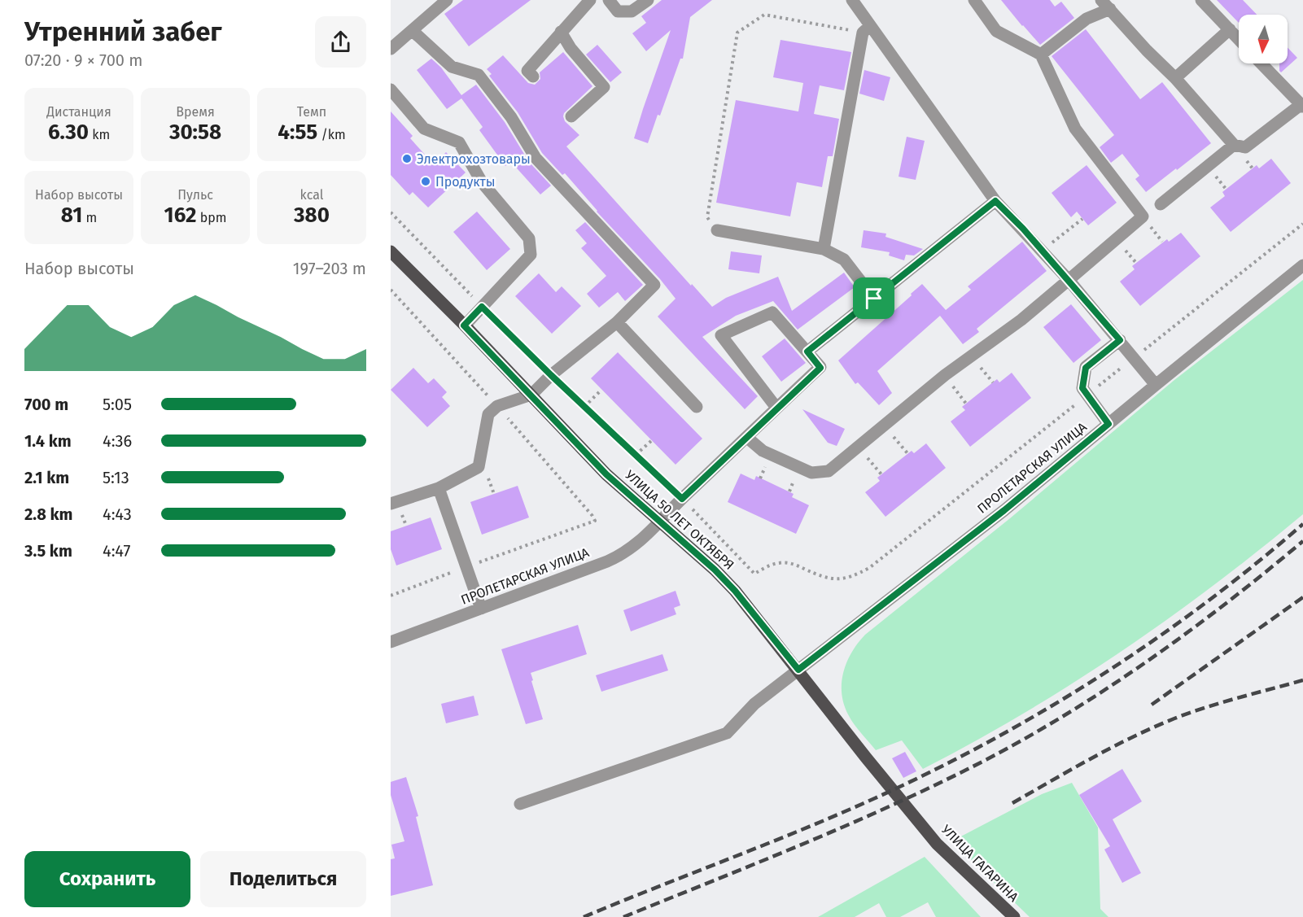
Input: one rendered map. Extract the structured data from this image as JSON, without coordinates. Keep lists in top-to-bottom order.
{
  "streets": {
    "main road": ["УЛИЦА 50 ЛЕТ ОКТЯБРЯ", "УЛИЦА ГАГАРИНА"],
    "street": ["ПРОЛЕТАРСКАЯ УЛИЦА"]
  },
  "crossings": [
    ["ПРОЛЕТАРСКАЯ УЛИЦА", "УЛИЦА 50 ЛЕТ ОКТЯБРЯ"],
    ["УЛИЦА 50 ЛЕТ ОКТЯБРЯ", "УЛИЦА ГАГАРИНА"]
  ],
  "places": ["Электрохозтовары", "Продукты"],
  "north": "bottom",
  "page": {
    "heading": ["Утренний забег", "07:20 · 9 × 700 m"],
    "stats": [
      ["Дистанция", "6.30 km"],
      ["Время", "30:58"],
      ["Темп", "4:55 /km"],
      ["Набор высоты", "81 m"],
      ["Пульс", "162 bpm"],
      ["kcal", "380"]
    ],
    "chart": ["Набор высоты", "197–203 m"],
    "list": [
      {
        "name": "700 m",
        "note": "5:05"
      },
      {
        "name": "1.4 km",
        "note": "4:36"
      },
      {
        "name": "2.1 km",
        "note": "5:13"
      },
      {
        "name": "2.8 km",
        "note": "4:43"
      },
      {
        "name": "3.5 km",
        "note": "4:47"
      }
    ],
    "buttons": ["Сохранить", "Поделиться"]
  }
}
